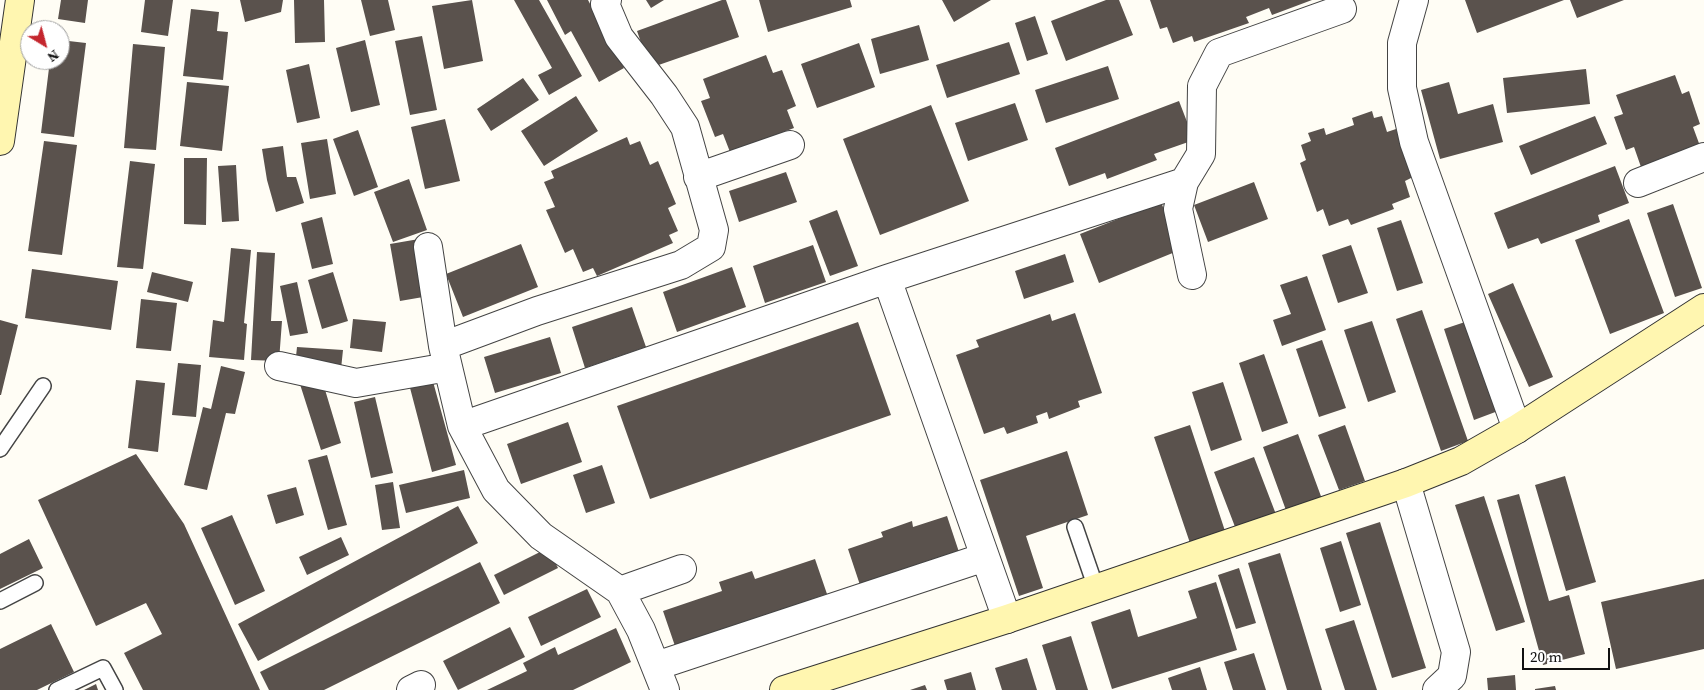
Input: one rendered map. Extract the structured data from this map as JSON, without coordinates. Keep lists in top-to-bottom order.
{
  "scale_bar": "20 m",
  "north": "bottom right"
}
